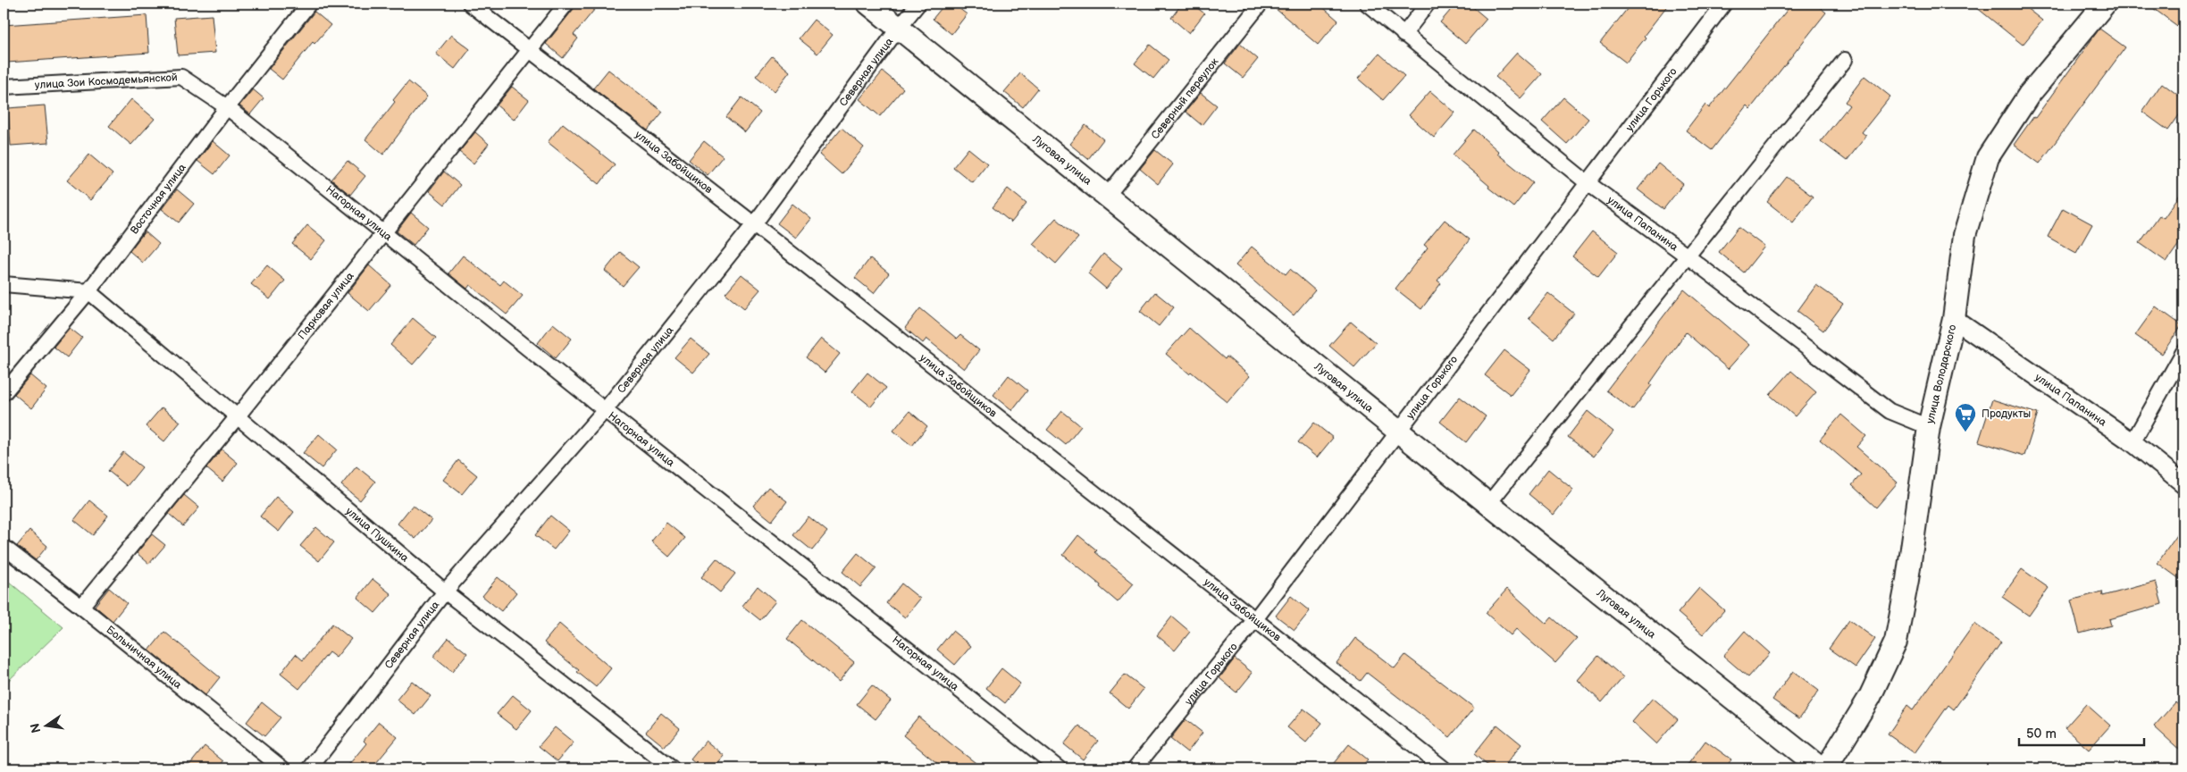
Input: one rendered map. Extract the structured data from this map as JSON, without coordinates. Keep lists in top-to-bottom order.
{
  "streets": {
    "main road": ["Луговая улица", "улица Володарского"],
    "street": [
      "Северная улица",
      "улица Зои Космодемьянской",
      "Северный переулок",
      "улица Горького",
      "улица Забойщиков",
      "Восточная улица",
      "Нагорная улица",
      "улица Папанина",
      "Парковая улица",
      "улица Пушкина",
      "Больничная улица"
    ]
  },
  "crossings": [
    ["Северная улица", "Луговая улица"],
    ["Северная улица", "улица Забойщиков"],
    ["Северная улица", "Нагорная улица"],
    ["Северная улица", "улица Пушкина"],
    ["улица Зои Космодемьянской", "Восточная улица"],
    ["улица Зои Космодемьянской", "Нагорная улица"],
    ["Северный переулок", "Луговая улица"],
    ["улица Горького", "Луговая улица"],
    ["улица Горького", "улица Забойщиков"],
    ["улица Горького", "улица Папанина"],
    ["улица Забойщиков", "Парковая улица"],
    ["Восточная улица", "Нагорная улица"],
    ["Восточная улица", "улица Пушкина"],
    ["Нагорная улица", "Парковая улица"],
    ["улица Папанина", "улица Володарского"],
    ["Парковая улица", "улица Пушкина"],
    ["Парковая улица", "Больничная улица"]
  ],
  "places": {
    "supermarket": ["Продукты"]
  },
  "scale_bar": "50 m",
  "north": "left"
}
